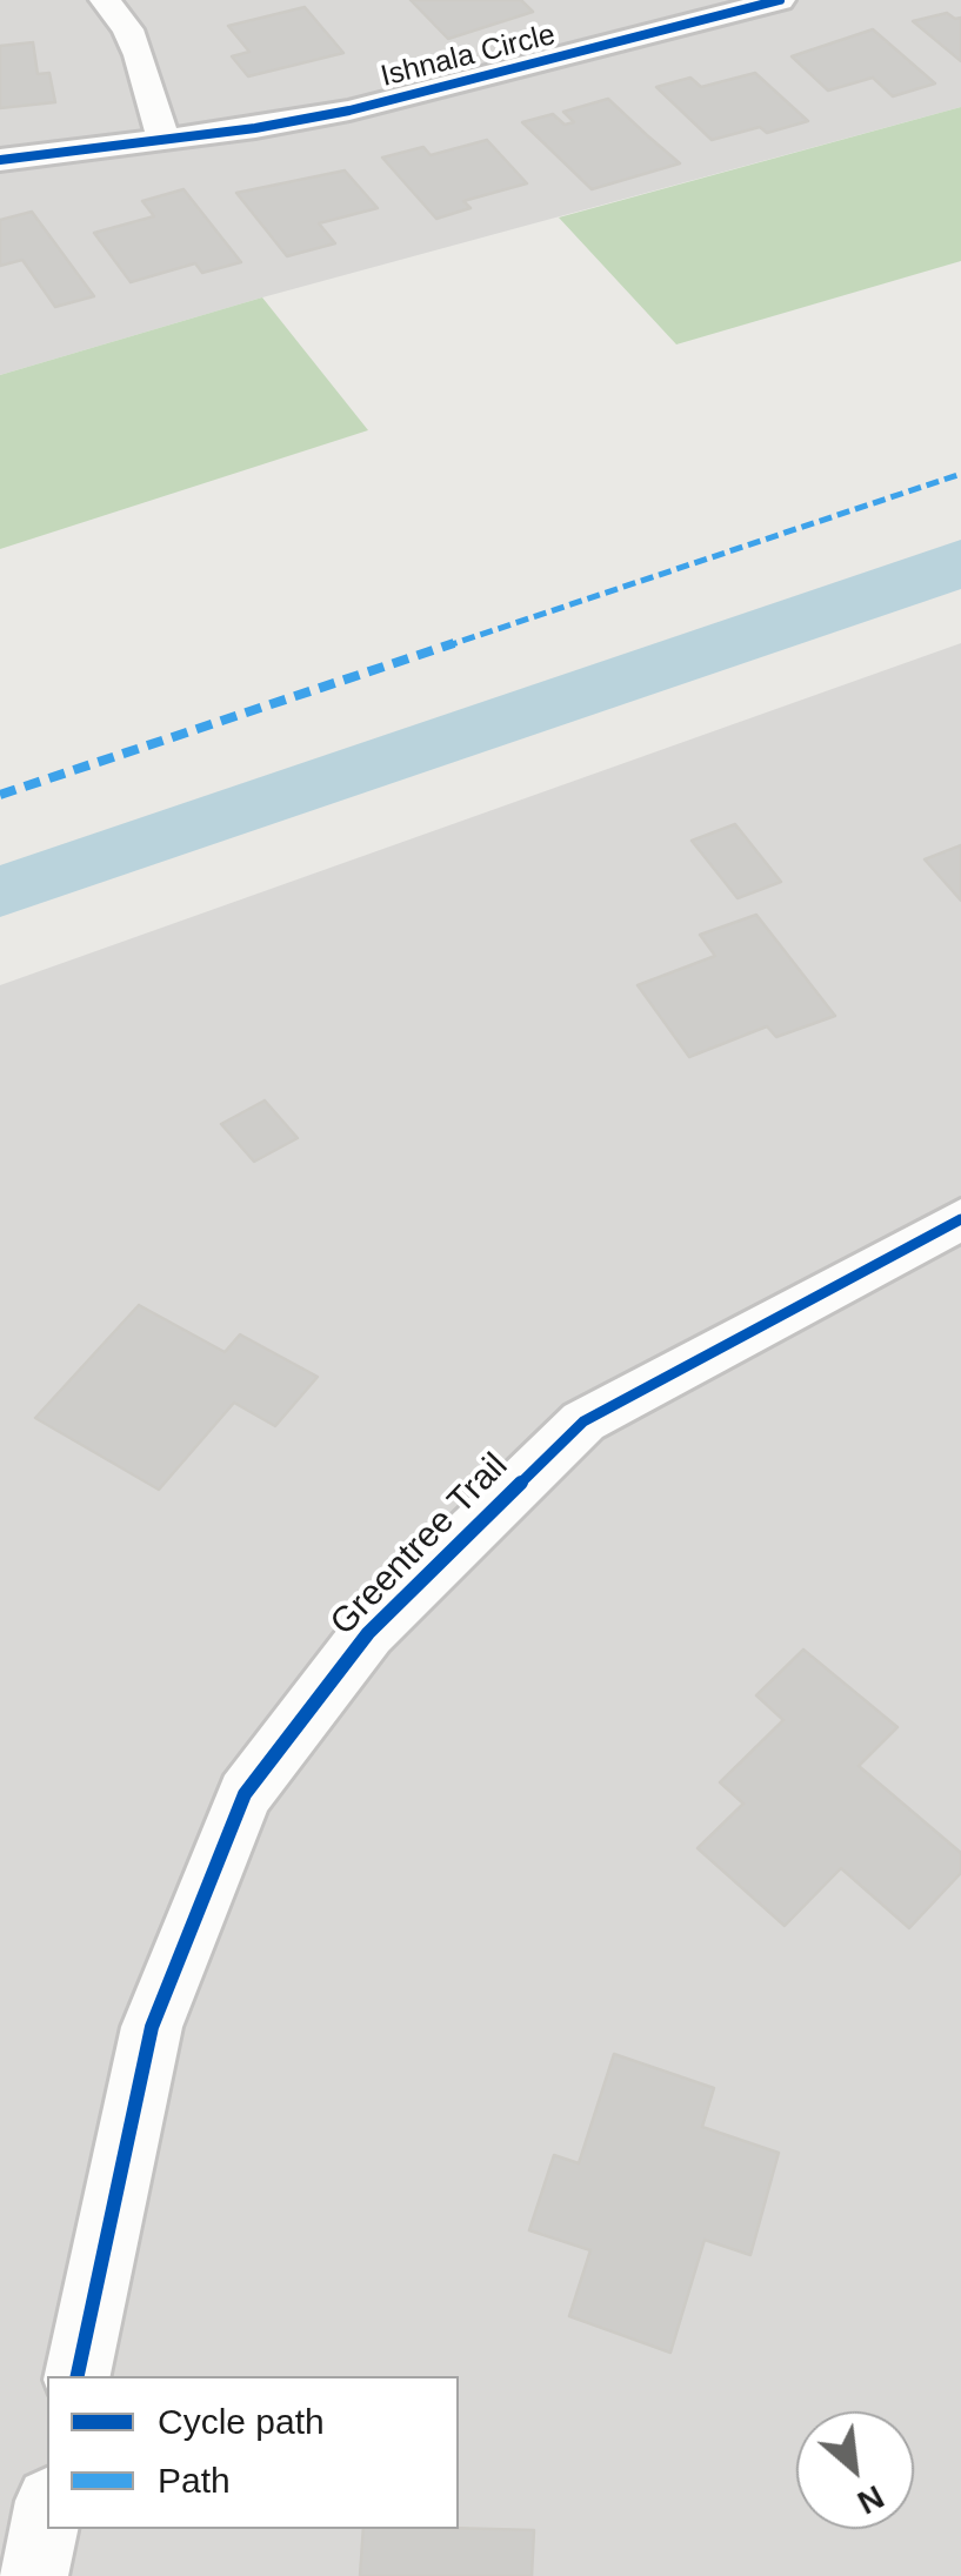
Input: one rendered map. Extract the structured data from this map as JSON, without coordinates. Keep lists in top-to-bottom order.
{
  "streets": {
    "street": ["Ishnala Circle", "Greentree Trail"]
  },
  "legend": ["Cycle path", "Path"],
  "north": "bottom right"
}
